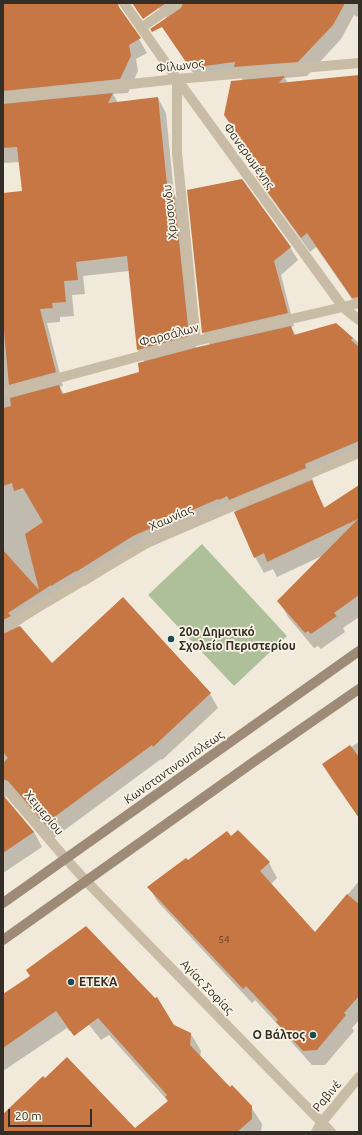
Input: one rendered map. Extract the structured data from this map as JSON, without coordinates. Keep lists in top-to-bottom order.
{
  "streets": {
    "main road": ["Κωνσταντινουπόλεως"],
    "street": [
      "Φίλωνος",
      "Φανερωμένης",
      "Χρυσονδυ",
      "Φαρσάλων",
      "Χαωνίας",
      "Χειμερίου",
      "Αγίας Σοφίας",
      "Ραβινέ"
    ]
  },
  "crossings": [
    ["Φίλωνος", "Φανερωμένης"],
    ["Φίλωνος", "Χρυσονδυ"],
    ["Φανερωμένης", "Χρυσονδυ"],
    ["Φανερωμένης", "Φαρσάλων"],
    ["Χρυσονδυ", "Φαρσάλων"],
    ["Κωνσταντινουπόλεως", "Χειμερίου"],
    ["Κωνσταντινουπόλεως", "Αγίας Σοφίας"],
    ["Χειμερίου", "Αγίας Σοφίας"],
    ["Αγίας Σοφίας", "Ραβινέ"]
  ],
  "places": ["20ο Δημοτικό Σχολείο Περιστερίου", "ΕΤΕΚΑ", "Ο Βάλτος"],
  "house_numbers": ["54"],
  "scale_bar": "20 m"
}
